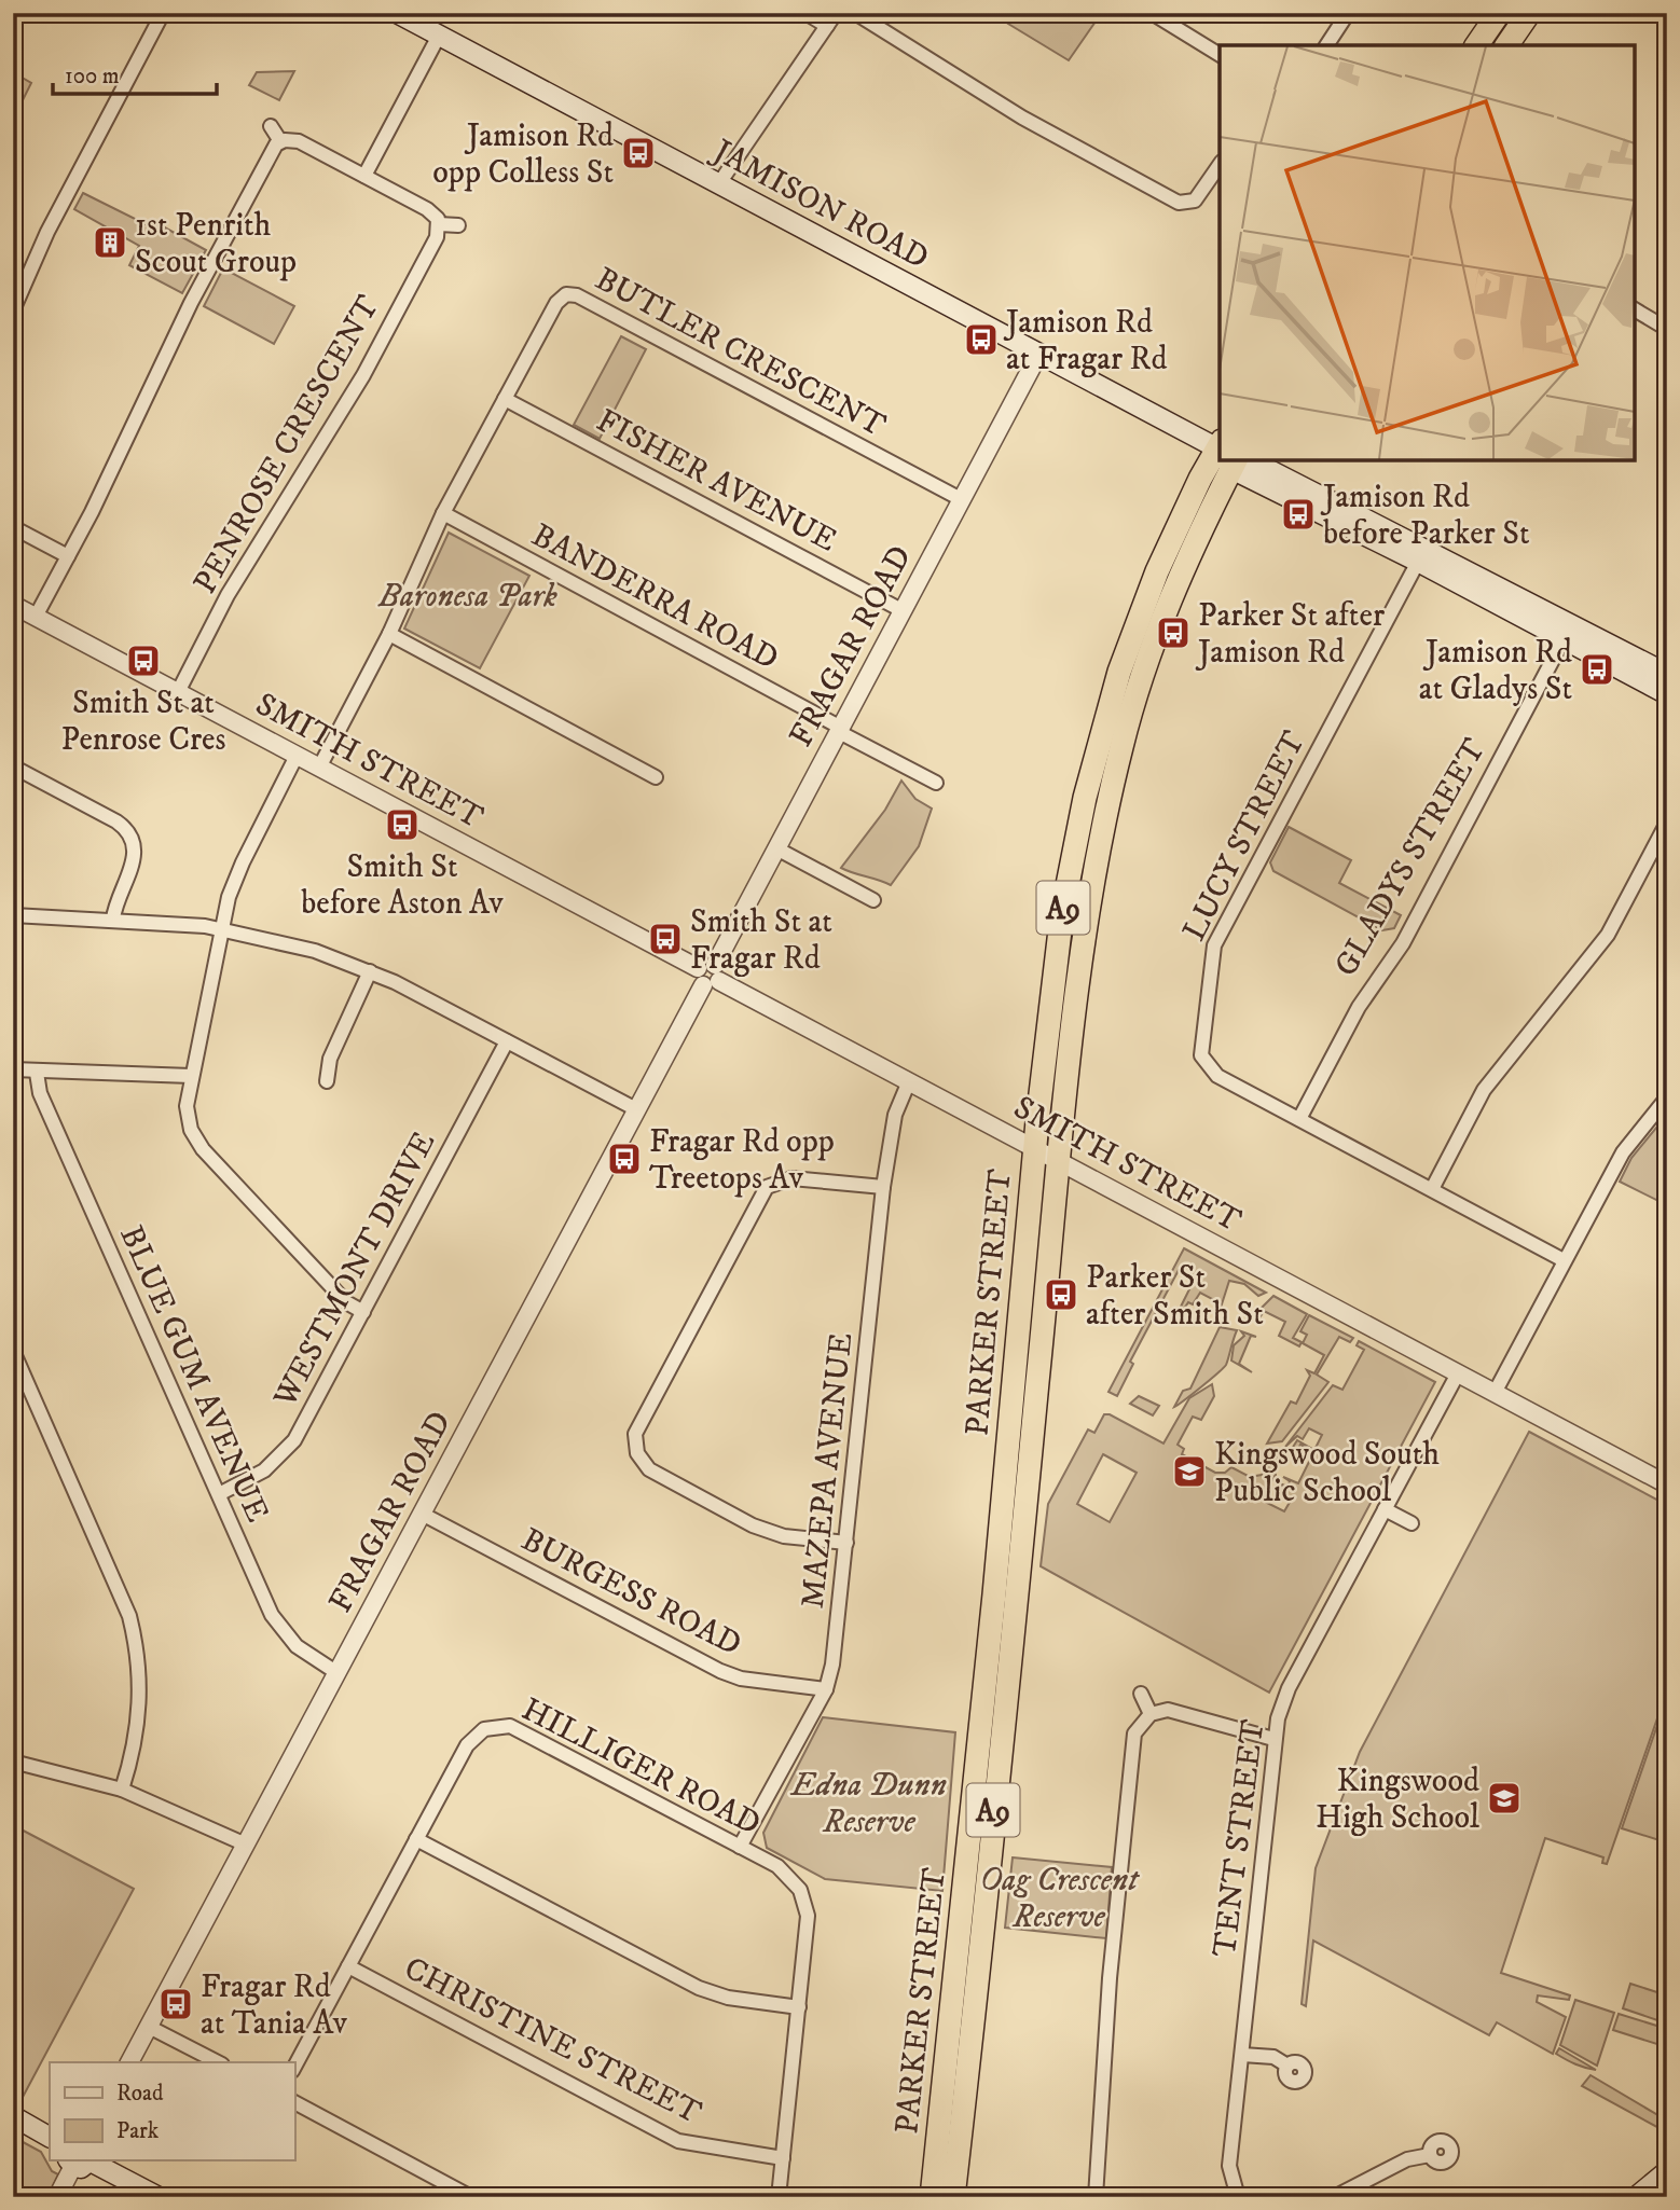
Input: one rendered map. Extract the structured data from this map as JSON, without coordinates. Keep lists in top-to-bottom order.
{
  "streets": {
    "highway": ["A9", "PARKER STREET"],
    "main road": ["JAMISON ROAD"],
    "street": [
      "BUTLER CRESCENT",
      "PENROSE CRESCENT",
      "FISHER AVENUE",
      "BANDERRA ROAD",
      "FRAGAR ROAD",
      "SMITH STREET",
      "LUCY STREET",
      "GLADYS STREET",
      "WESTMONT DRIVE",
      "BLUE GUM AVENUE",
      "MAZEPA AVENUE",
      "BURGESS ROAD",
      "HILLIGER ROAD",
      "TENT STREET",
      "CHRISTINE STREET"
    ]
  },
  "crossings": [
    ["JAMISON ROAD", "FRAGAR ROAD"],
    ["JAMISON ROAD", "LUCY STREET"],
    ["JAMISON ROAD", "GLADYS STREET"],
    ["BUTLER CRESCENT", "FISHER AVENUE"],
    ["BUTLER CRESCENT", "BANDERRA ROAD"],
    ["BUTLER CRESCENT", "FRAGAR ROAD"],
    ["BUTLER CRESCENT", "SMITH STREET"],
    ["PENROSE CRESCENT", "SMITH STREET"],
    ["FISHER AVENUE", "FRAGAR ROAD"],
    ["BANDERRA ROAD", "FRAGAR ROAD"],
    ["FRAGAR ROAD", "SMITH STREET"],
    ["FRAGAR ROAD", "BLUE GUM AVENUE"],
    ["FRAGAR ROAD", "BURGESS ROAD"],
    ["SMITH STREET", "PARKER STREET"],
    ["SMITH STREET", "MAZEPA AVENUE"],
    ["SMITH STREET", "TENT STREET"],
    ["LUCY STREET", "GLADYS STREET"],
    ["WESTMONT DRIVE", "BLUE GUM AVENUE"],
    ["MAZEPA AVENUE", "BURGESS ROAD"],
    ["MAZEPA AVENUE", "HILLIGER ROAD"],
    ["HILLIGER ROAD", "CHRISTINE STREET"]
  ],
  "parks": ["Baronesa Park", "Edna Dunn Reserve", "Oag Crescent Reserve"],
  "places": {
    "bus stop": [
      "Jamison Rd opp Colless St",
      "Jamison Rd at Fragar Rd",
      "Jamison Rd before Parker St",
      "Parker St after Jamison Rd",
      "Smith St at Penrose Cres",
      "Jamison Rd at Gladys St",
      "Smith St before Aston Av",
      "Smith St at Fragar Rd",
      "Fragar Rd opp Treetops Av",
      "Parker St after Smith St",
      "Fragar Rd at Tania Av"
    ],
    "building": ["1st Penrith Scout Group"],
    "school or university": ["Kingswood South Public School", "Kingswood High School"]
  },
  "legend": ["Road", "Park"],
  "scale_bar": "100 m"
}
